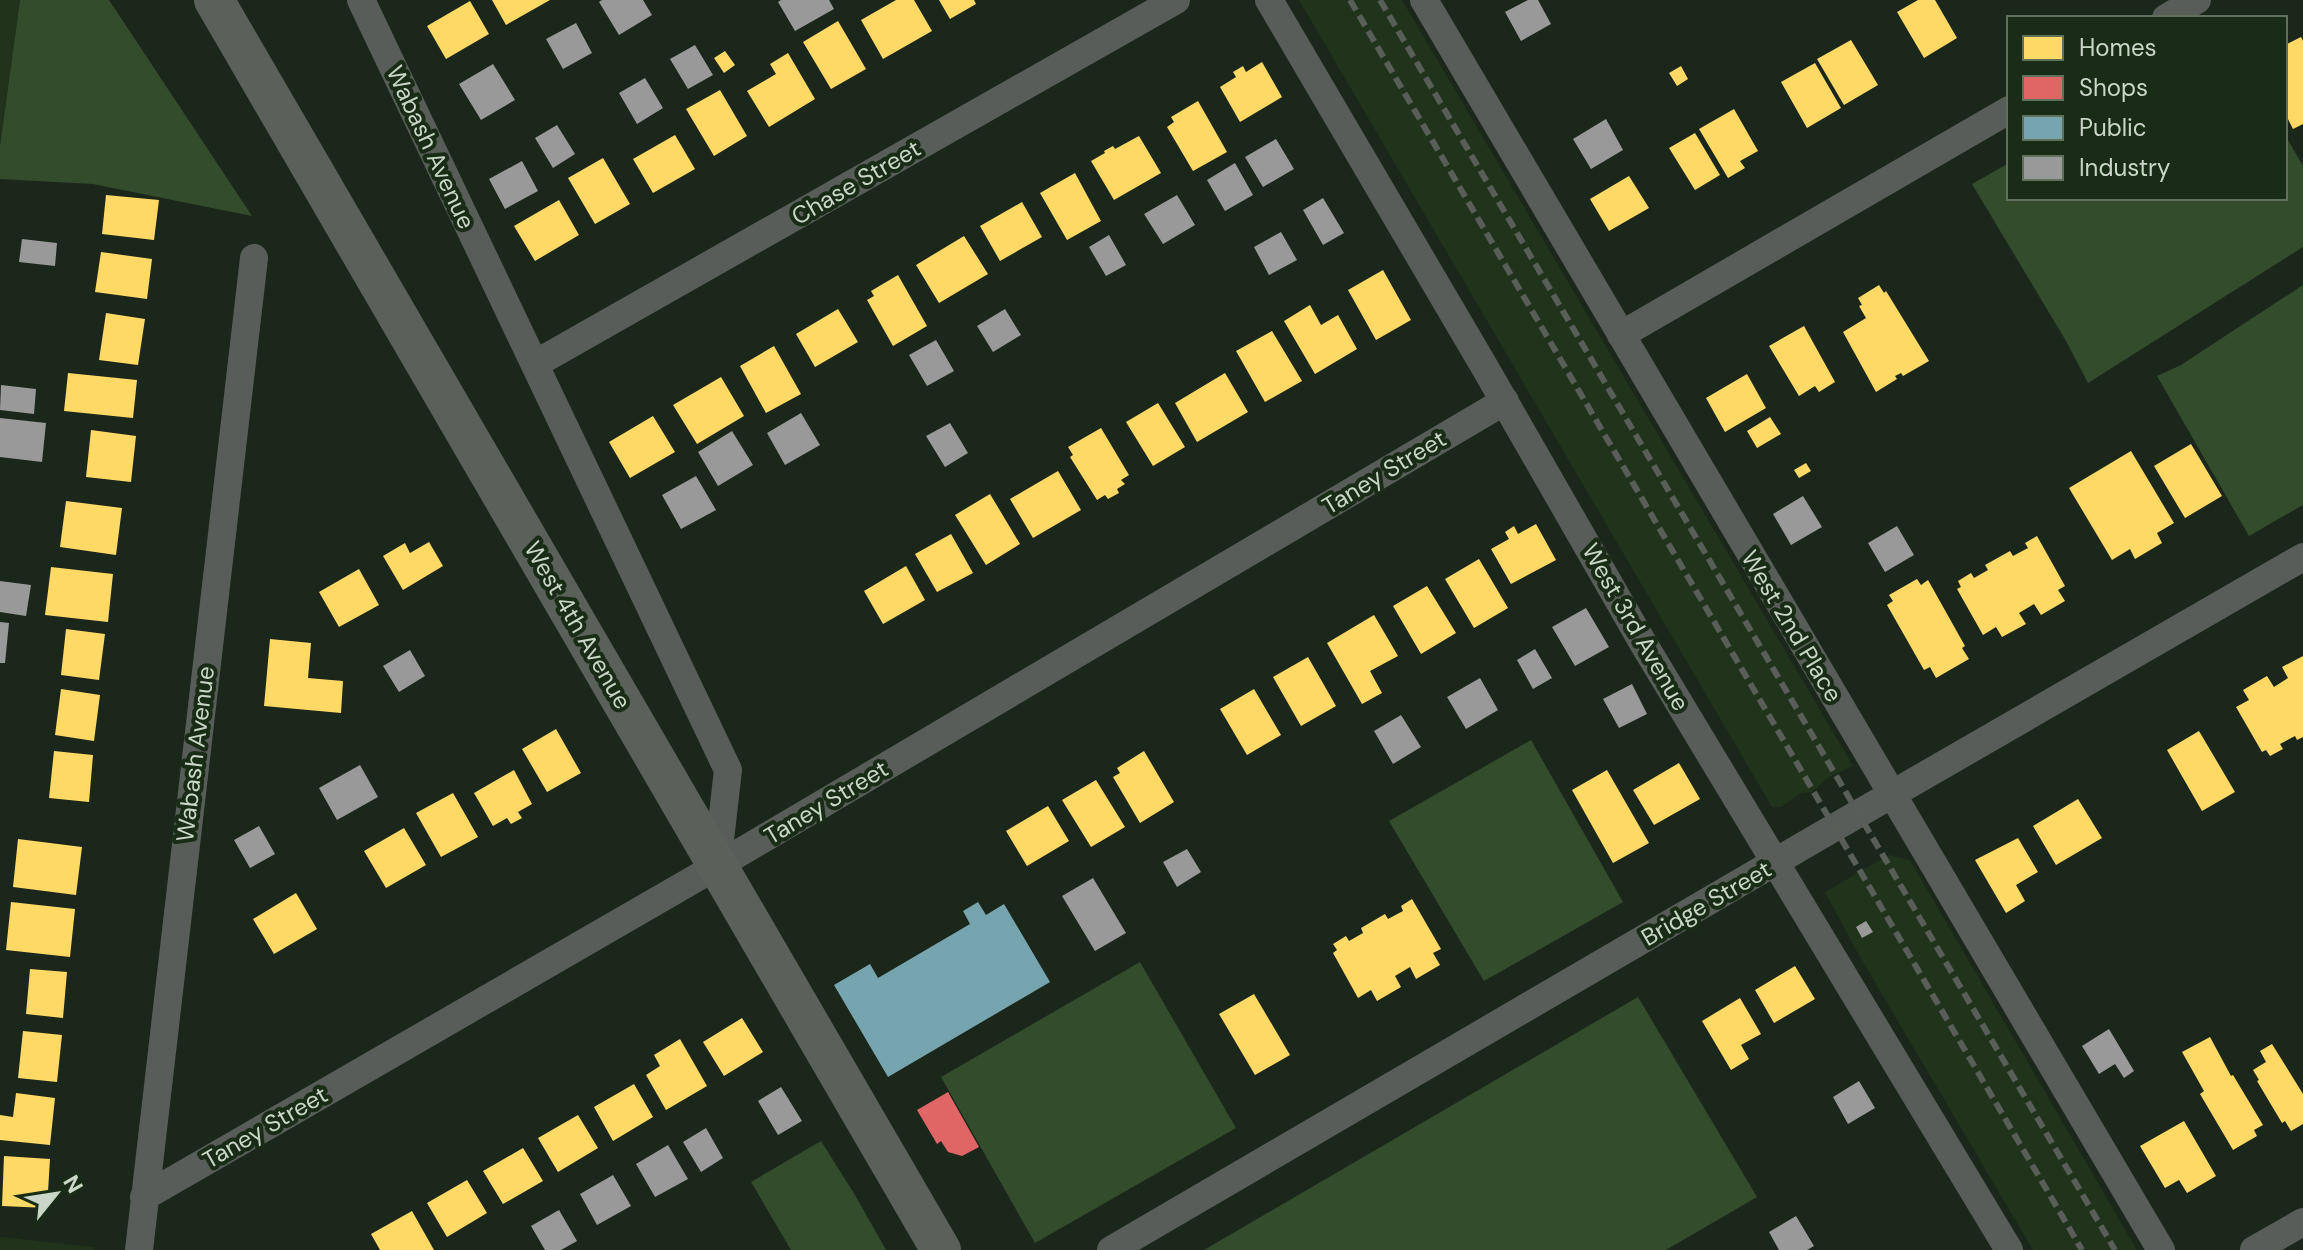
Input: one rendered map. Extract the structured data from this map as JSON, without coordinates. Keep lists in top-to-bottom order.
{
  "streets": {
    "main road": ["West 4th Avenue"],
    "street": [
      "Wabash Avenue",
      "Chase Street",
      "Taney Street",
      "West 2nd Place",
      "West 3rd Avenue",
      "Bridge Street"
    ]
  },
  "crossings": [
    ["Wabash Avenue", "Chase Street"],
    ["Wabash Avenue", "Taney Street"],
    ["Wabash Avenue", "West 4th Avenue"],
    ["Taney Street", "West 4th Avenue"],
    ["Taney Street", "West 3rd Avenue"],
    ["West 2nd Place", "Bridge Street"],
    ["West 3rd Avenue", "Bridge Street"]
  ],
  "legend": [
    "Homes",
    "Shops",
    "Public",
    "Industry"
  ],
  "north": "top right"
}
